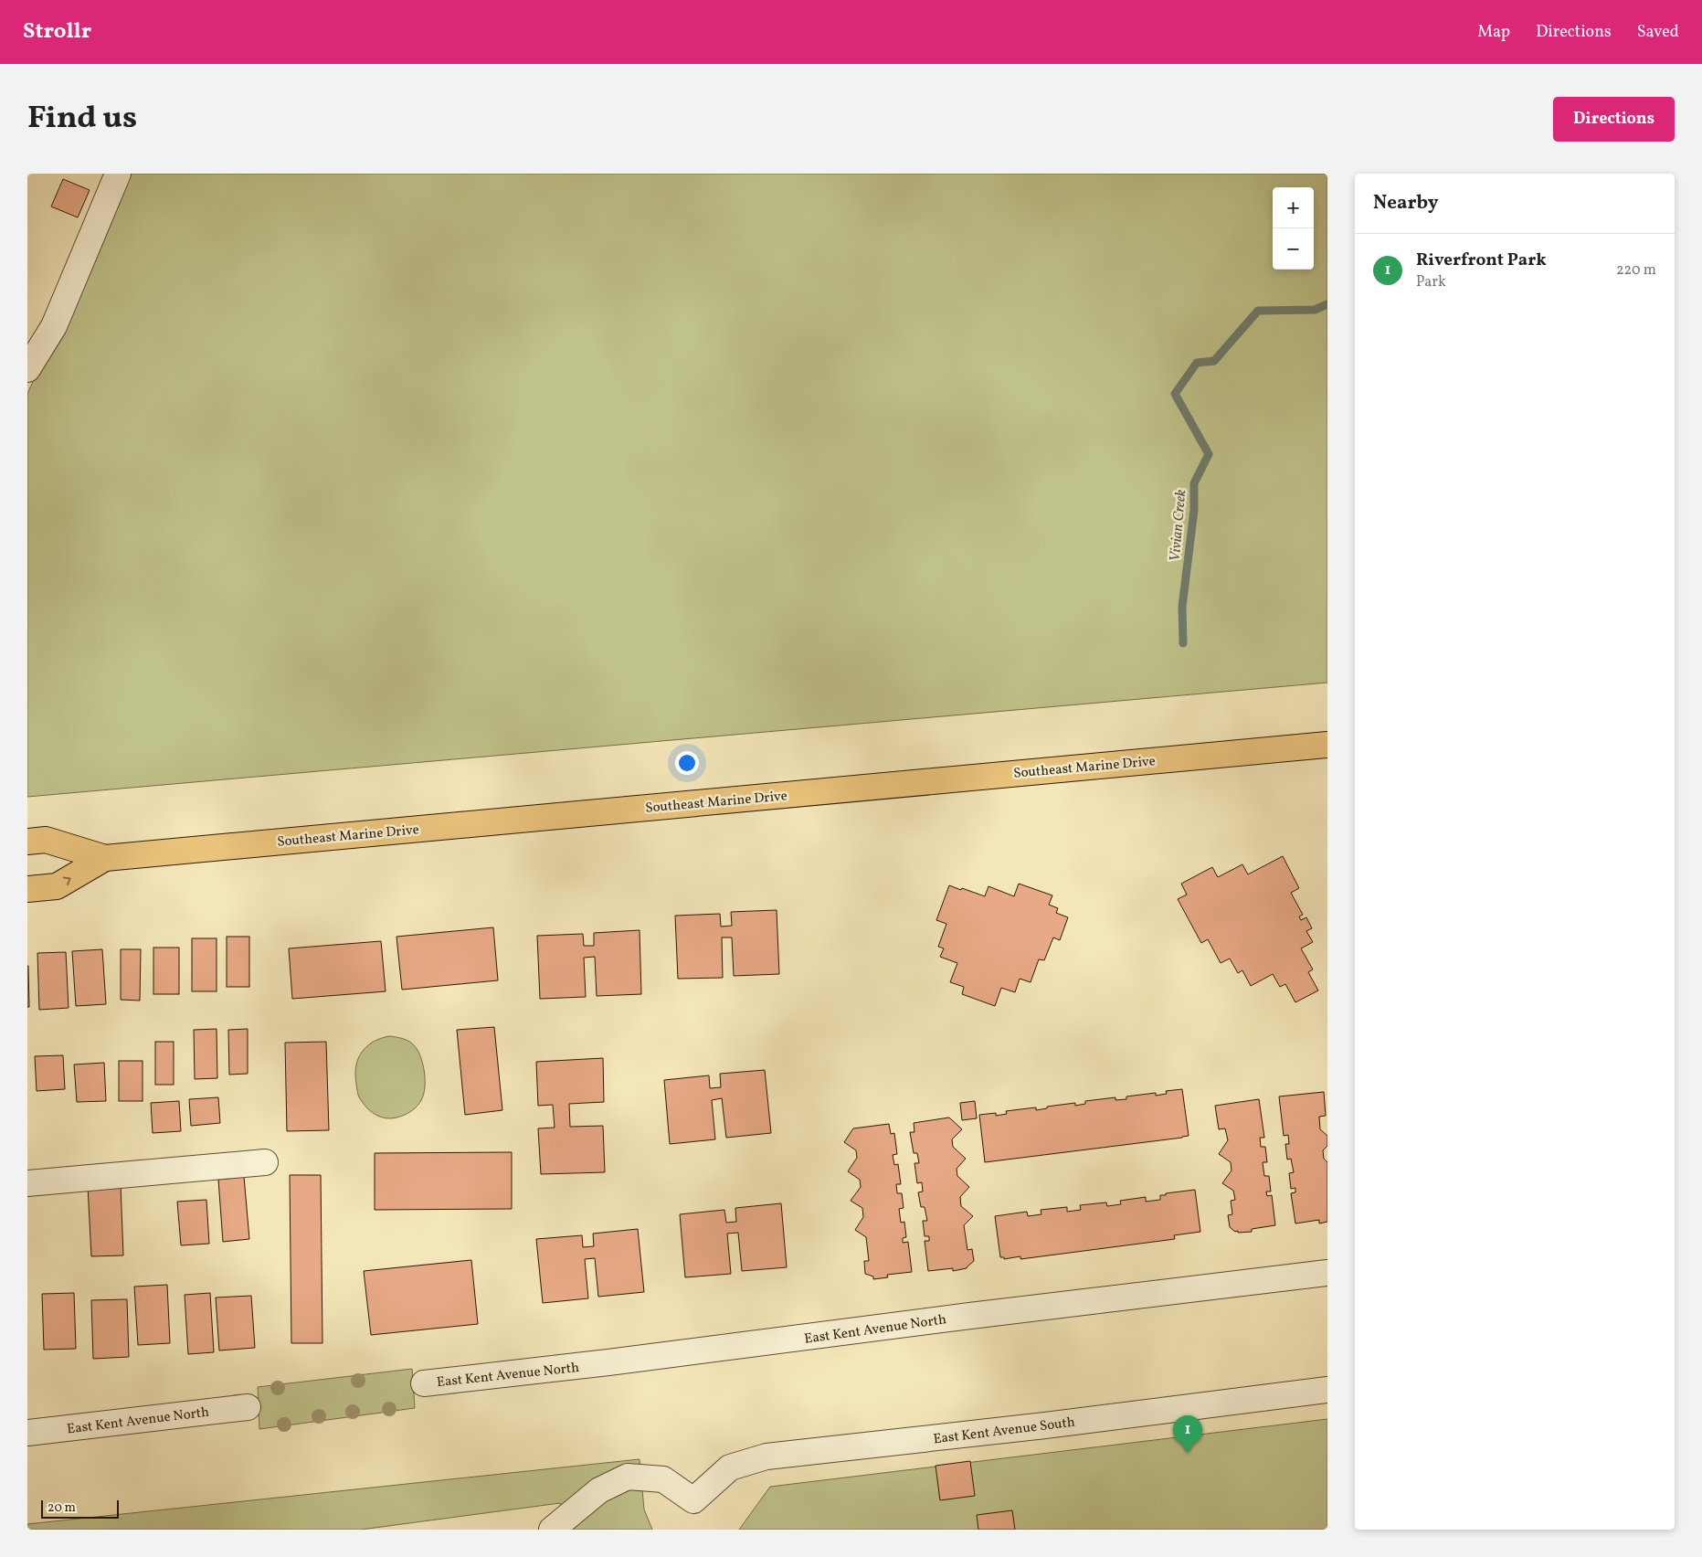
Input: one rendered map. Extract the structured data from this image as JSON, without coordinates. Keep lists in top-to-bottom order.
{
  "streets": {
    "main road": ["Southeast Marine Drive"],
    "street": ["East Kent Avenue North", "East Kent Avenue South"]
  },
  "water": ["Vivian Creek"],
  "scale_bar": "20 m",
  "page": {
    "header": "Strollr",
    "nav": ["Map", "Directions", "Saved"],
    "title": "Find us",
    "buttons": "Directions",
    "heading": "Nearby",
    "map_buttons": ["+", "−"],
    "list": [
      {
        "mark": "1",
        "name": "Riverfront Park",
        "note": "Park",
        "value": "220 m"
      }
    ],
    "pins": "1",
    "scale": "20 m"
  }
}
